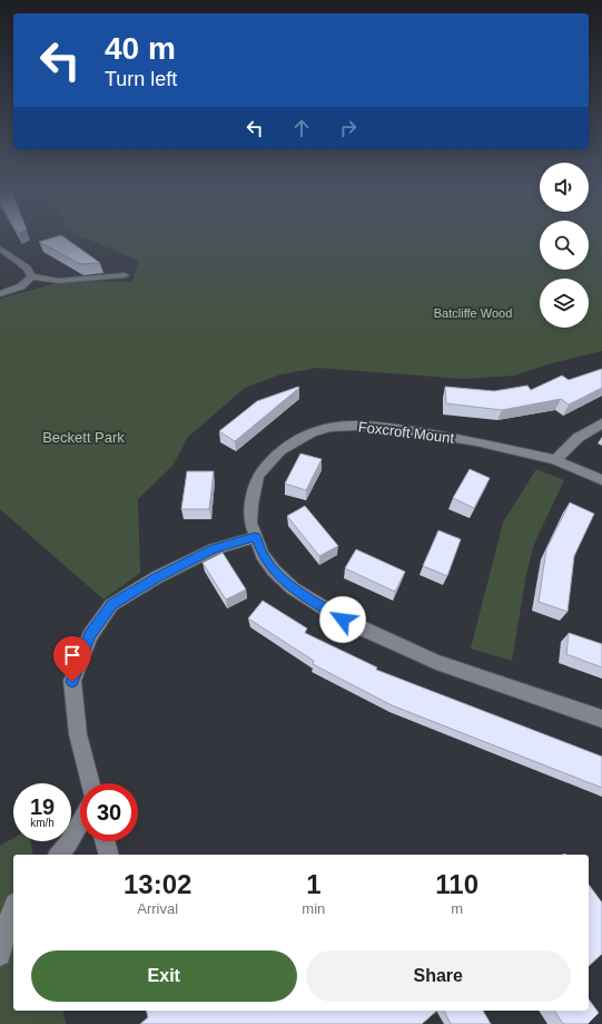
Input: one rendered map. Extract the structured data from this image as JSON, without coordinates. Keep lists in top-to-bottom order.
{
  "streets": {
    "street": ["Foxcroft Mount"]
  },
  "parks": ["Batcliffe Wood", "Beckett Park"],
  "page": {
    "turn": ["40 m", "Turn left"],
    "speed": "19 km/h",
    "limit": "30",
    "eta": [
      "13:02",
      "Arrival",
      "1",
      "min",
      "110",
      "m"
    ],
    "buttons": ["Exit", "Share"]
  }
}
